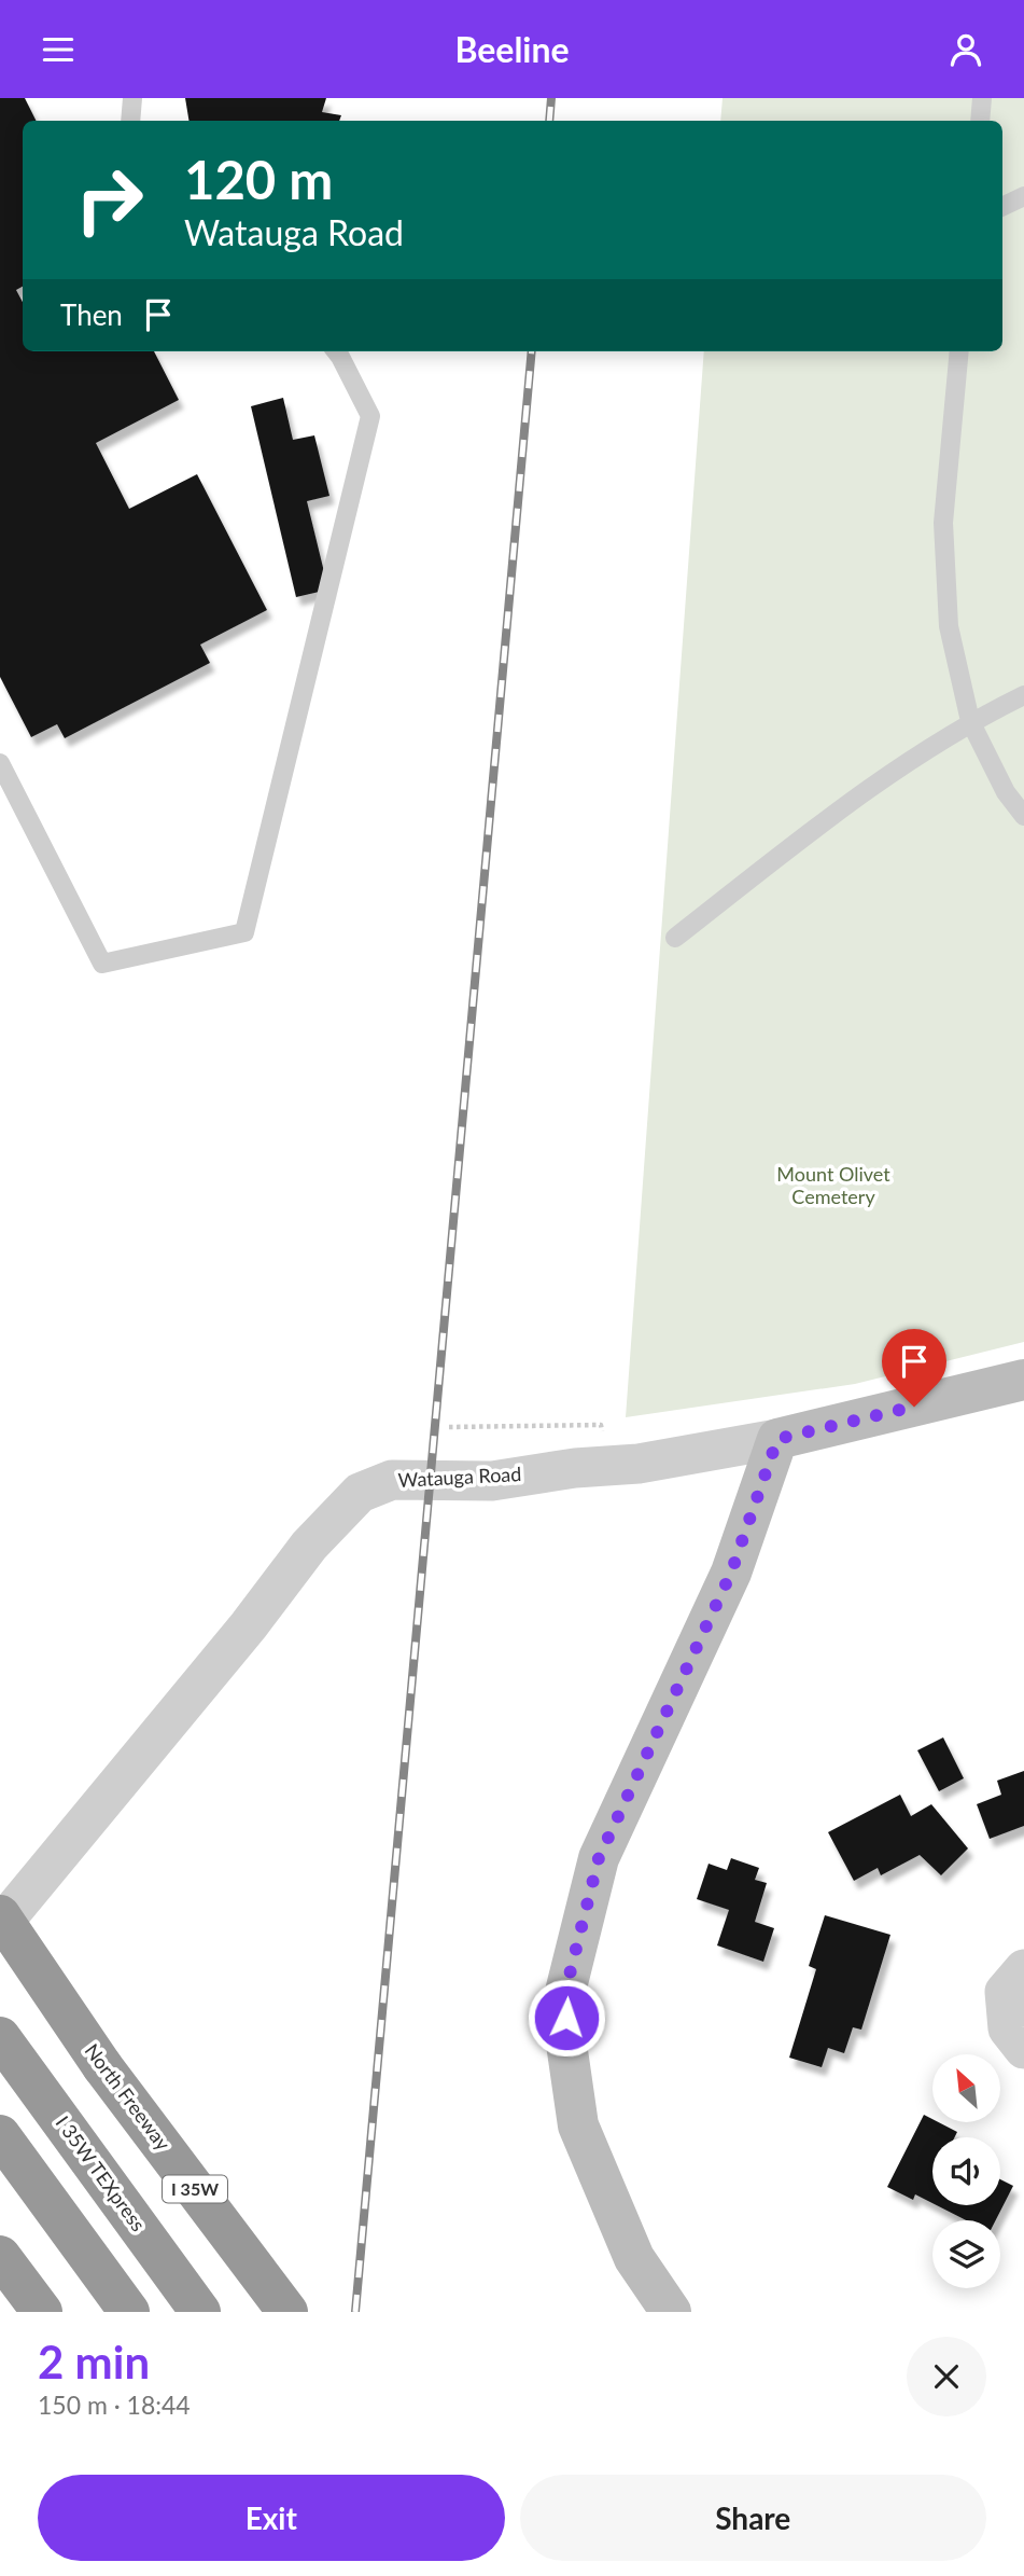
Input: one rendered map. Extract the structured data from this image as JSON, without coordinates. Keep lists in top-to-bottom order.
{
  "streets": {
    "highway": ["North Freeway", "I 35W TEXpress", "I 35W"],
    "street": ["Watauga Road"]
  },
  "parks": ["Mount Olivet Cemetery"],
  "north": "top left",
  "page": {
    "header": "Beeline",
    "turn": ["120 m", "Watauga Road"],
    "then": "Then",
    "heading": ["2 min", "150 m · 18:44"],
    "buttons": ["Exit", "Share"]
  }
}
